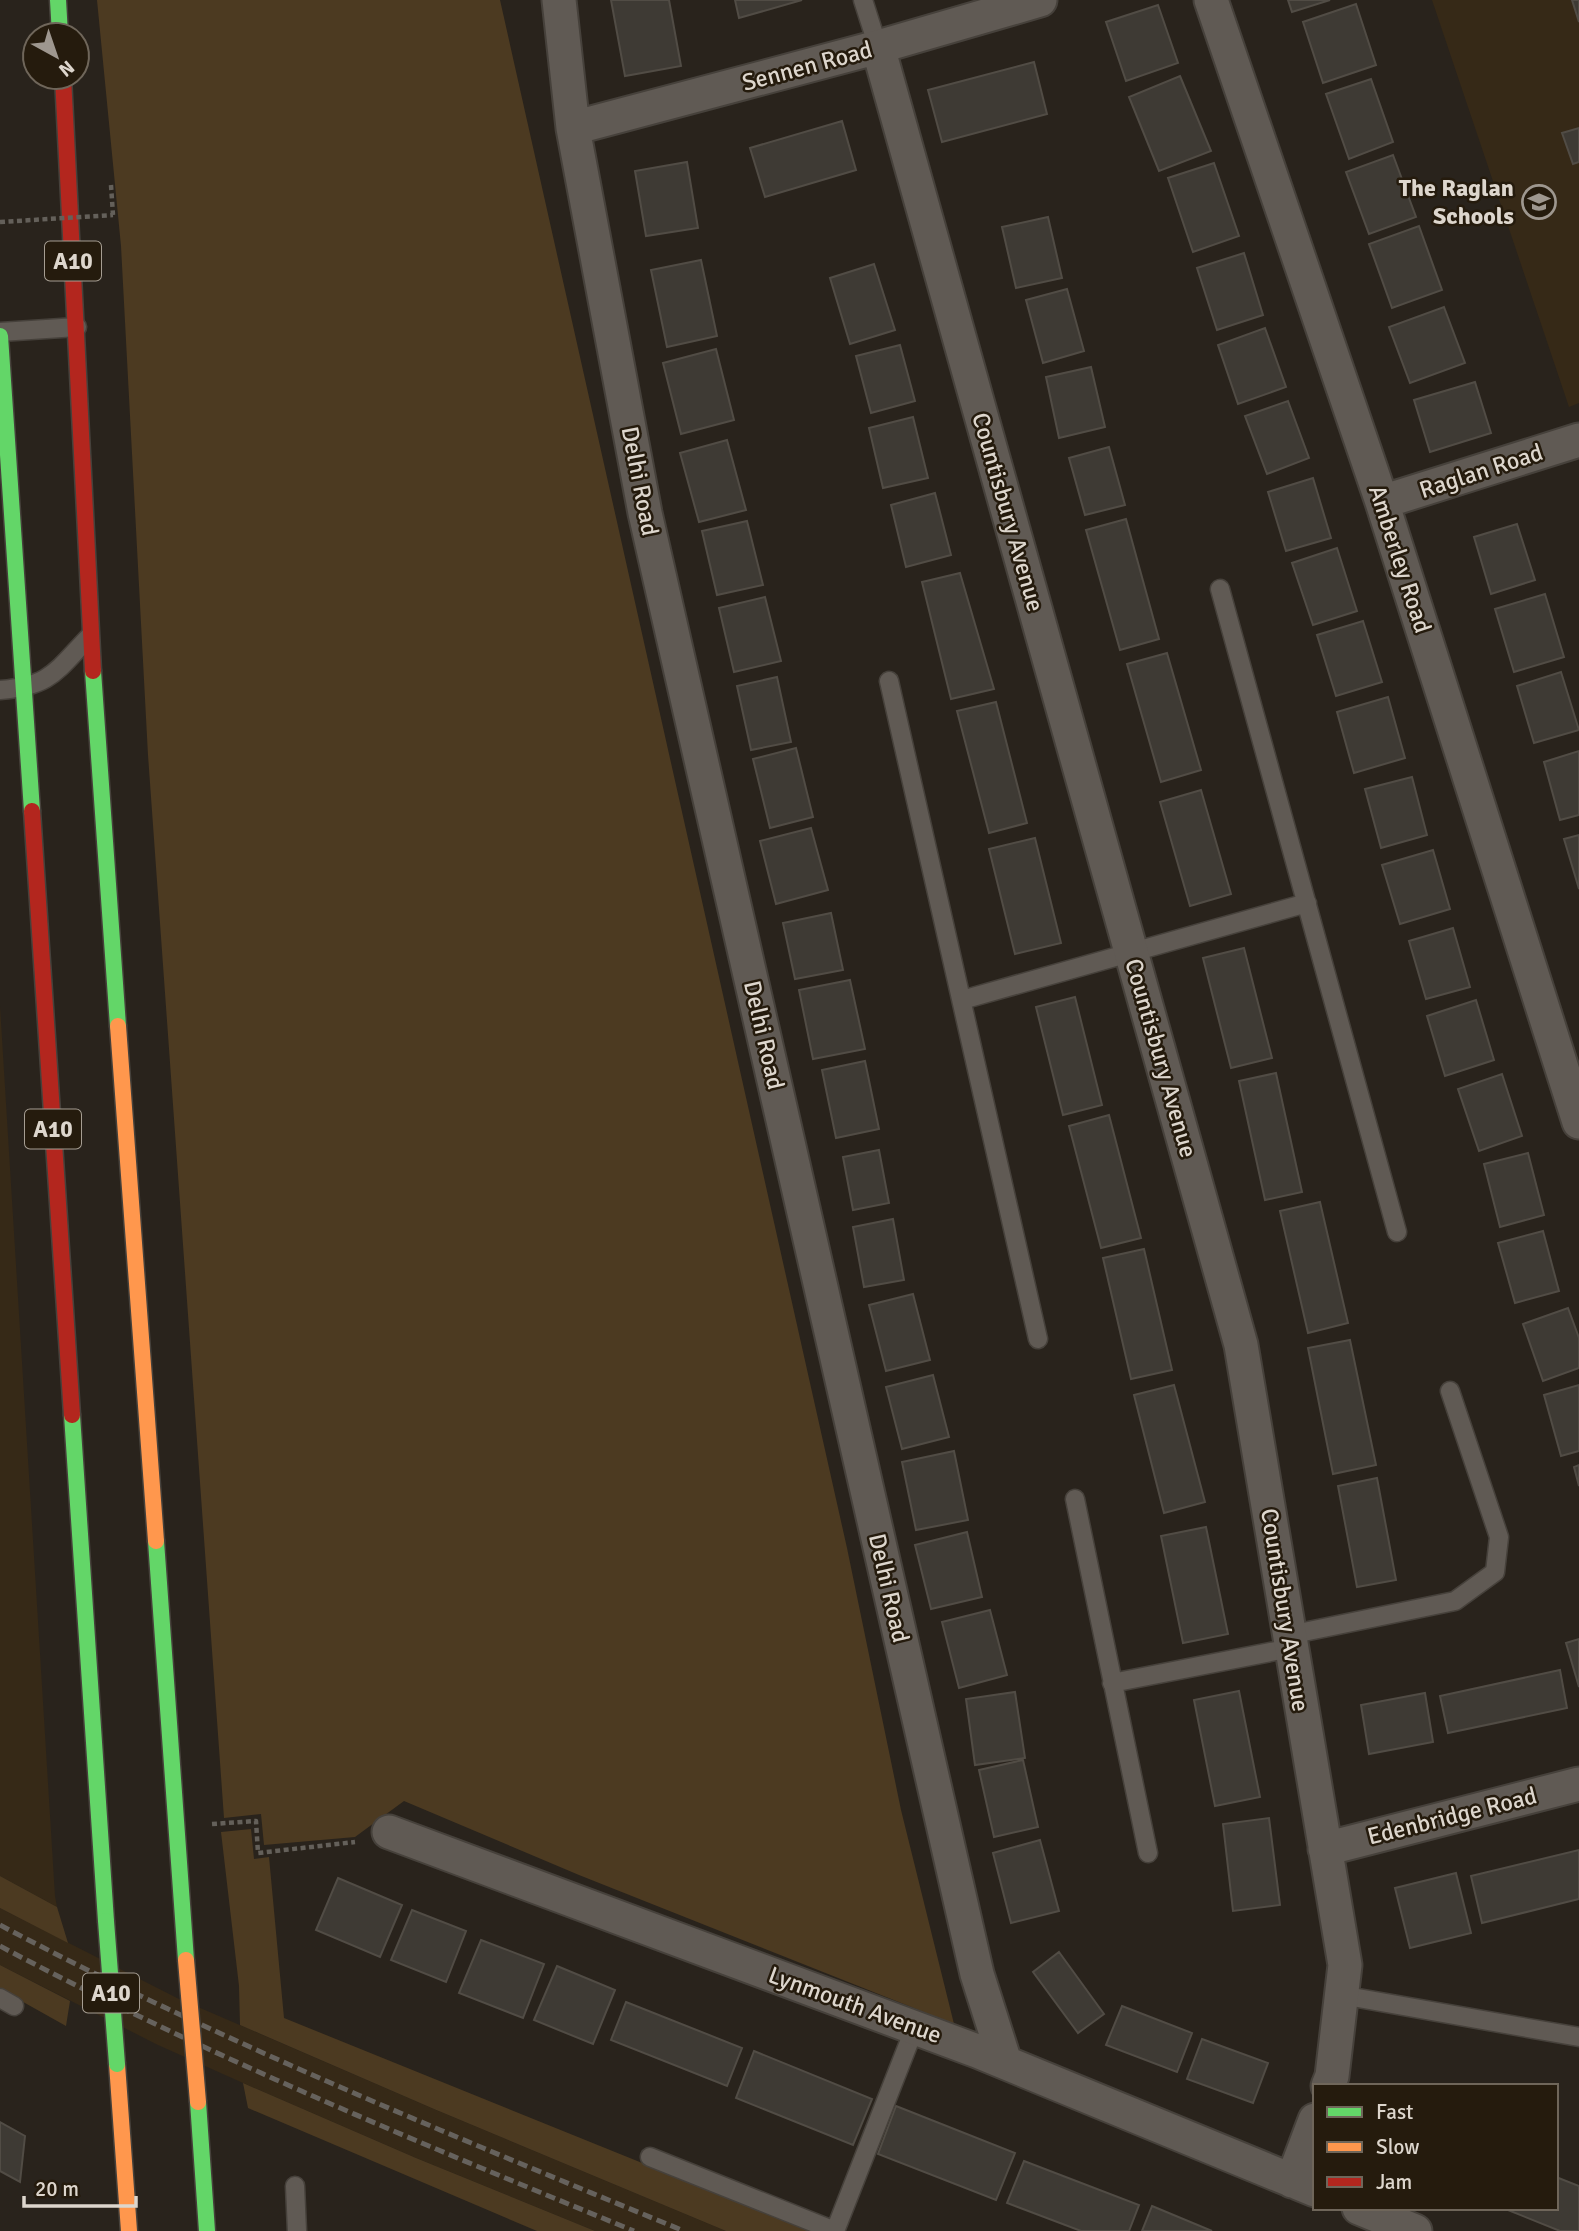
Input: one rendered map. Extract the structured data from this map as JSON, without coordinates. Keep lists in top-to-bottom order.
{
  "streets": {
    "highway": ["A10"],
    "street": [
      "Sennen Road",
      "Raglan Road",
      "Delhi Road",
      "Countisbury Avenue",
      "Amberley Road",
      "Edenbridge Road",
      "Lynmouth Avenue"
    ]
  },
  "crossings": [
    ["Sennen Road", "Delhi Road"],
    ["Sennen Road", "Countisbury Avenue"],
    ["Raglan Road", "Amberley Road"],
    ["Delhi Road", "Lynmouth Avenue"],
    ["Countisbury Avenue", "Edenbridge Road"]
  ],
  "places": {
    "school or university": ["The Raglan Schools"]
  },
  "legend": ["Fast", "Slow", "Jam"],
  "scale_bar": "20 m",
  "north": "bottom right"
}
